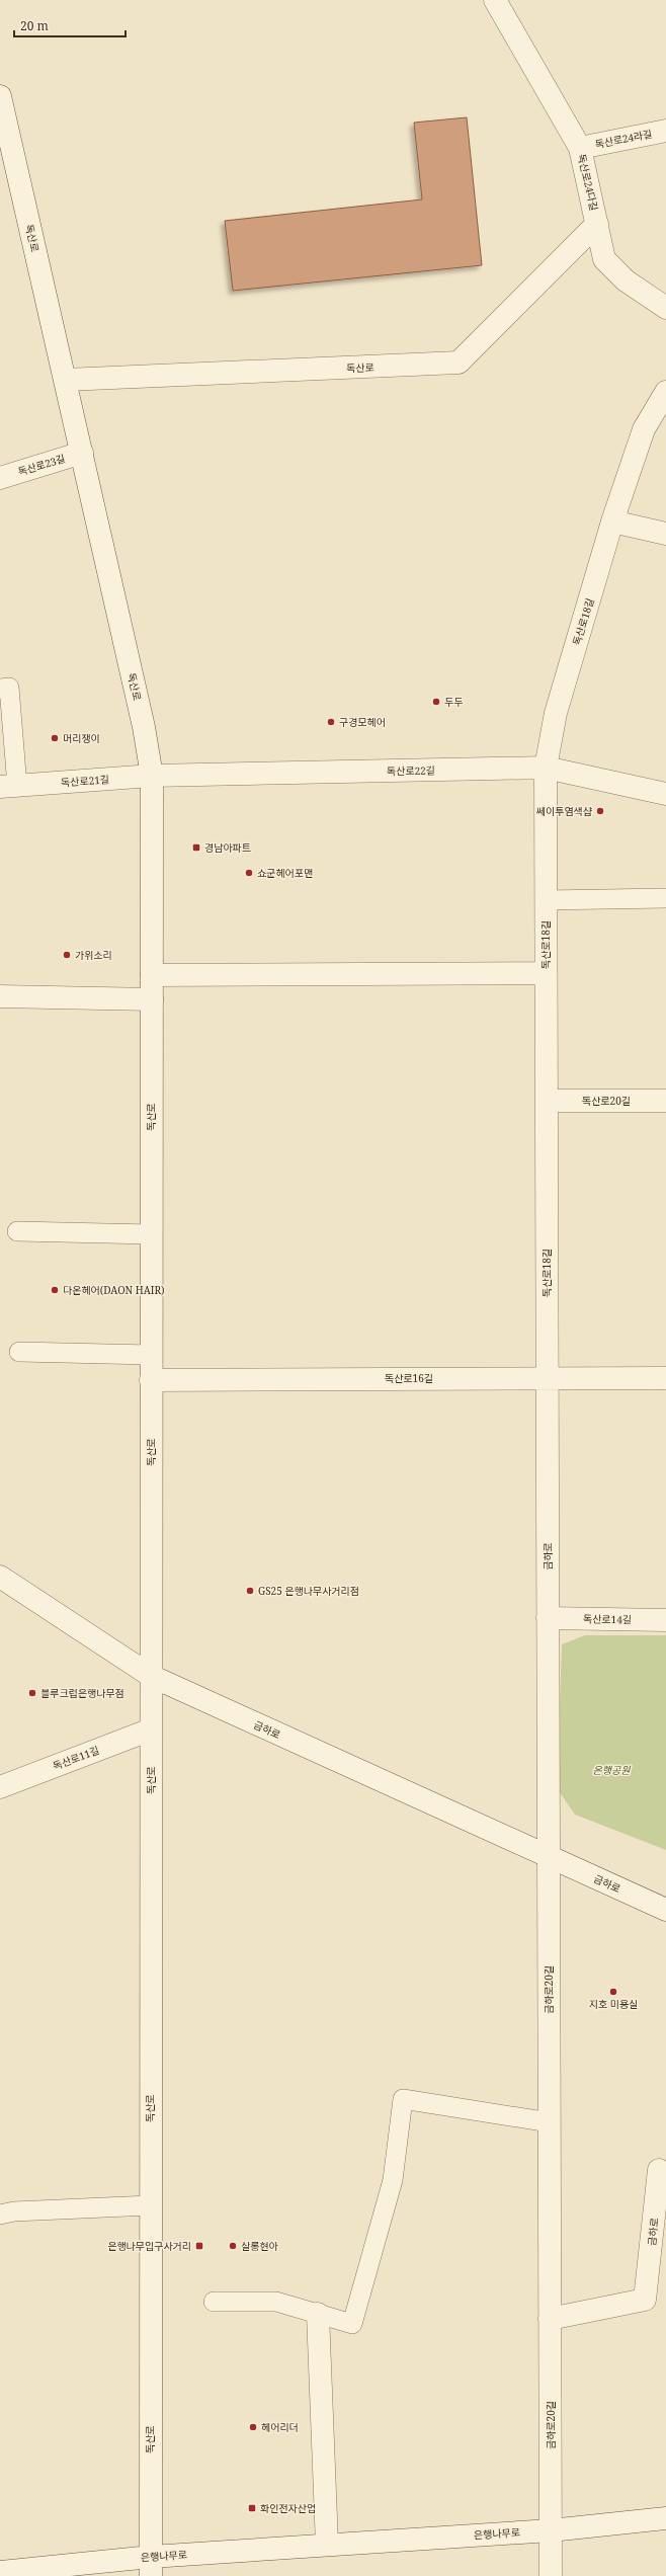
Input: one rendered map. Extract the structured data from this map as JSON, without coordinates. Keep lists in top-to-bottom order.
{
  "streets": {
    "street": [
      "독산로24라길",
      "독산로24다길",
      "독산로",
      "독산로23길",
      "독산로18길",
      "독산로22길",
      "독산로21길",
      "독산로20길",
      "독산로16길",
      "금하로",
      "독산로14길",
      "독산로11길",
      "금하로20길",
      "은행나무로"
    ]
  },
  "crossings": [
    ["독산로24라길", "독산로24다길"],
    ["독산로24다길", "독산로"],
    ["독산로", "독산로23길"],
    ["독산로", "독산로22길"],
    ["독산로", "독산로21길"],
    ["독산로", "독산로16길"],
    ["독산로", "금하로"],
    ["독산로", "독산로11길"],
    ["독산로", "은행나무로"],
    ["독산로18길", "독산로22길"],
    ["독산로18길", "독산로20길"],
    ["독산로18길", "독산로16길"],
    ["독산로18길", "금하로"],
    ["독산로22길", "독산로21길"],
    ["독산로16길", "금하로"],
    ["금하로", "독산로14길"],
    ["금하로", "금하로20길"],
    ["금하로20길", "은행나무로"]
  ],
  "parks": ["은행공원"],
  "places": {
    "other": [
      "두두",
      "구경모헤어",
      "머리쟁이",
      "쎄이투염색샵",
      "쇼군헤어포맨",
      "가위소리",
      "다온헤어(DAON HAIR)",
      "GS25 은행나무사거리점",
      "블루크럽은행나무점",
      "지호 미용실",
      "살롱현아",
      "헤어리더"
    ],
    "transit": ["경남아파트", "은행나무입구사거리", "화인전자산업"]
  },
  "scale_bar": "20 m"
}
